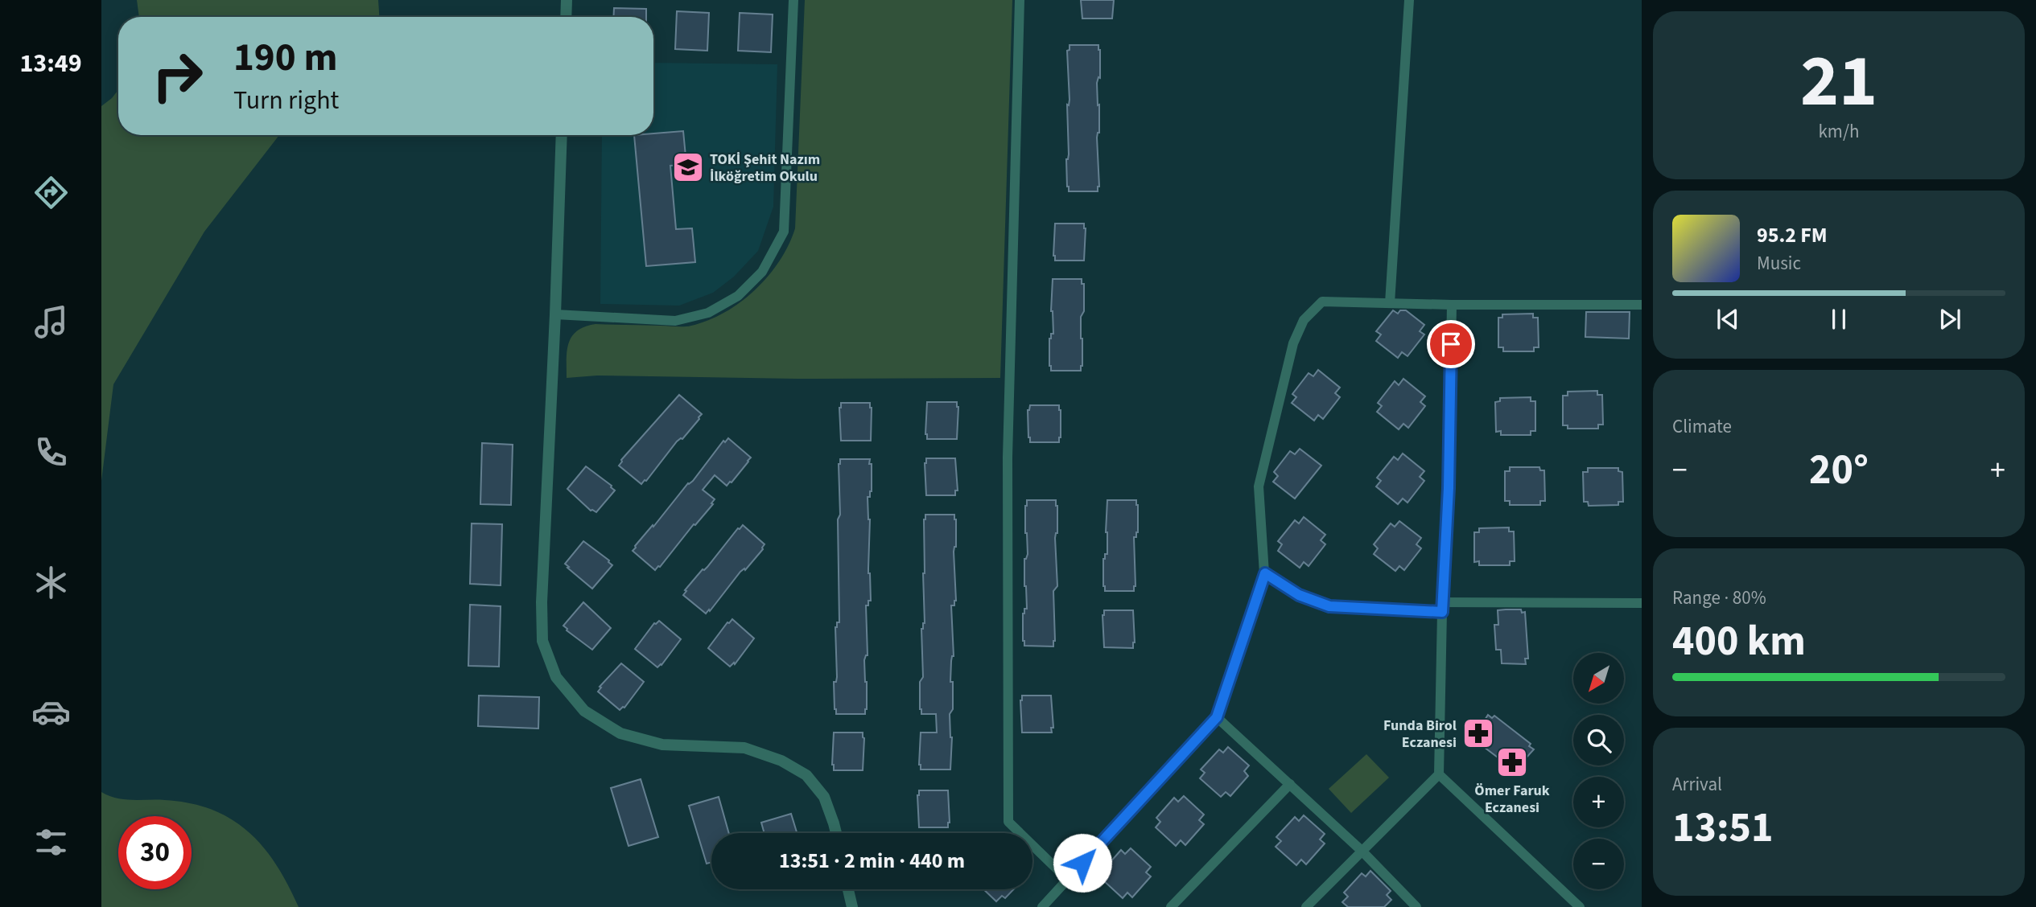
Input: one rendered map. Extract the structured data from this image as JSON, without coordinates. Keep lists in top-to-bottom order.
{
  "places": {
    "school or university": ["TOKİ Şehit Nazım İlköğretim Okulu"],
    "pharmacy": ["Funda Birol Eczanesi", "Ömer Faruk Eczanesi"]
  },
  "north": "bottom left",
  "page": {
    "tabs": "13:49",
    "tile": [
      ["21", "km/h"],
      "Climate",
      ["Range · 80%", "400 km"],
      ["Arrival", "13:51"]
    ],
    "turn": ["190 m", "Turn right"],
    "song": ["95.2 FM", "Music"],
    "heat": ["−", "20°", "+"],
    "map_buttons": ["+", "−"],
    "limit": "30",
    "trip": "13:51 · 2 min · 440 m"
  }
}
